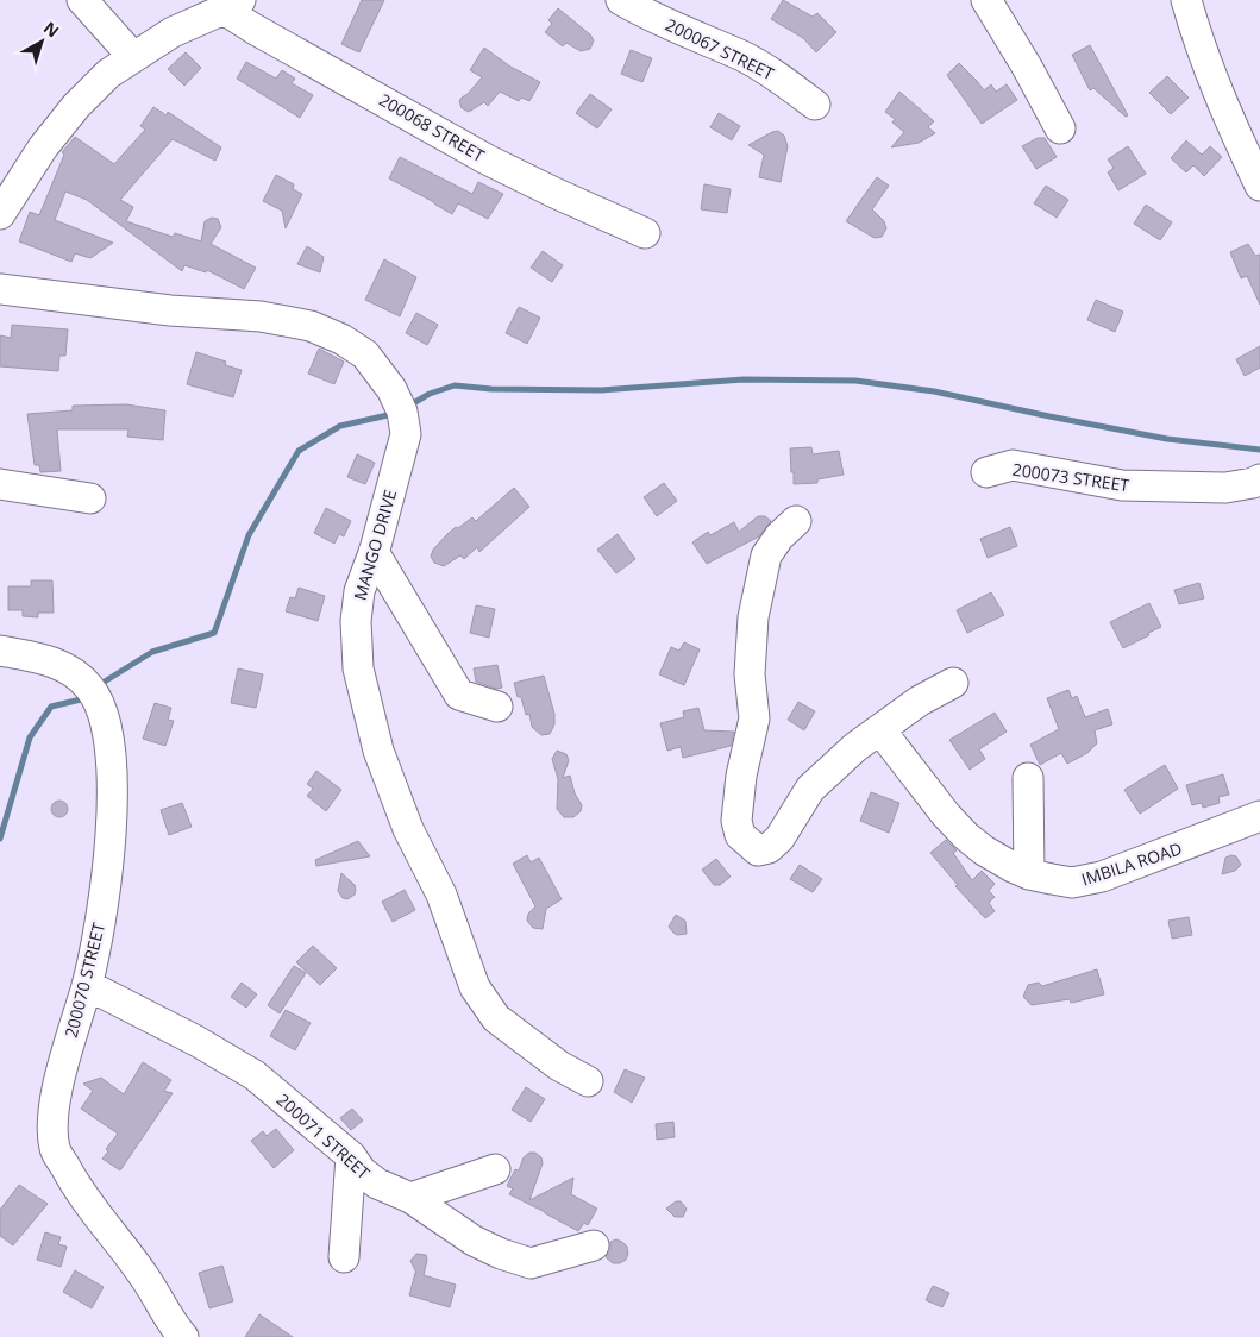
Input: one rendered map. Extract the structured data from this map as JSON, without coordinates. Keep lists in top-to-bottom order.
{
  "streets": {
    "street": [
      "200067 STREET",
      "200068 STREET",
      "200073 STREET",
      "MANGO DRIVE",
      "IMBILA ROAD",
      "200070 STREET",
      "200071 STREET"
    ]
  },
  "crossings": [
    ["200070 STREET", "200071 STREET"]
  ],
  "north": "top right"
}
